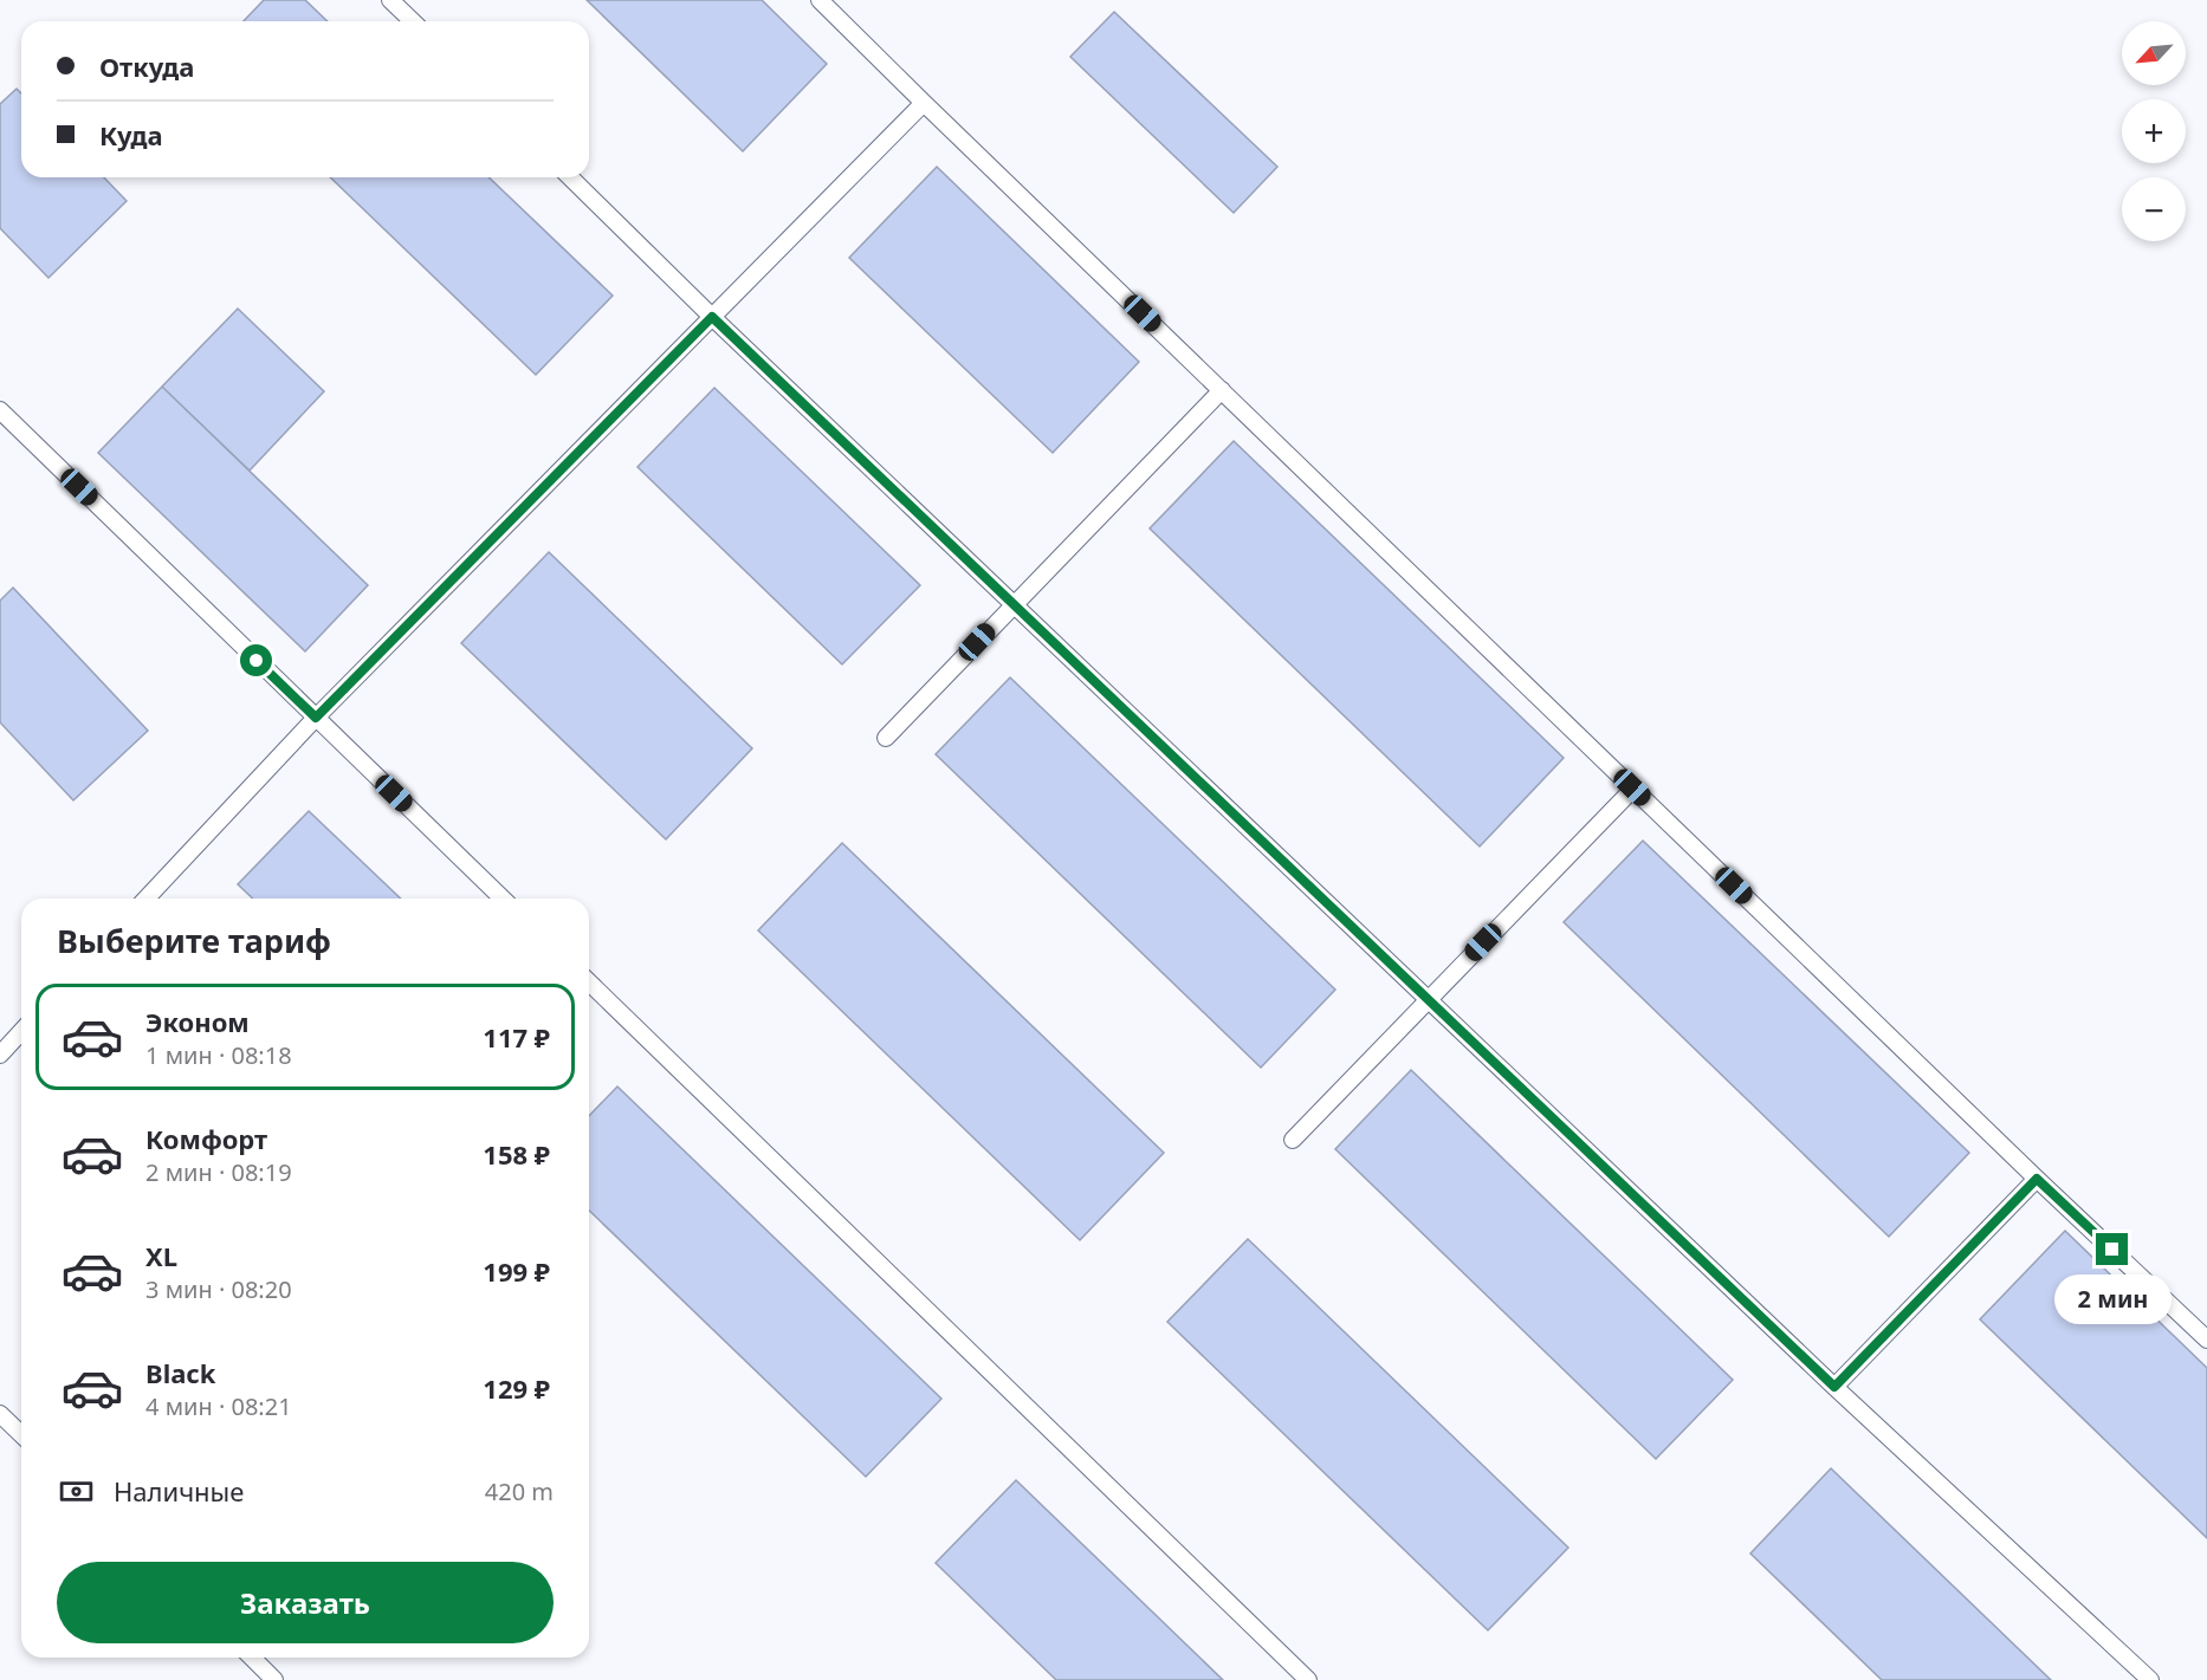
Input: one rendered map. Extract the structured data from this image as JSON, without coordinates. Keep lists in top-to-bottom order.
{
  "north": "bottom left",
  "page": {
    "map_buttons": ["+", "−"],
    "banner": ["Откуда", "Куда"],
    "heading": "Выберите тариф",
    "list": [
      {
        "name": "Эконом",
        "note": "1 мин · 08:18",
        "value": "117 ₽"
      },
      {
        "name": "Комфорт",
        "note": "2 мин · 08:19",
        "value": "158 ₽"
      },
      {
        "name": "XL",
        "note": "3 мин · 08:20",
        "value": "199 ₽"
      },
      {
        "name": "Black",
        "note": "4 мин · 08:21",
        "value": "129 ₽"
      }
    ],
    "bubble": "2 мин",
    "pay": ["Наличные", "420 m"],
    "buttons": "Заказать"
  }
}
